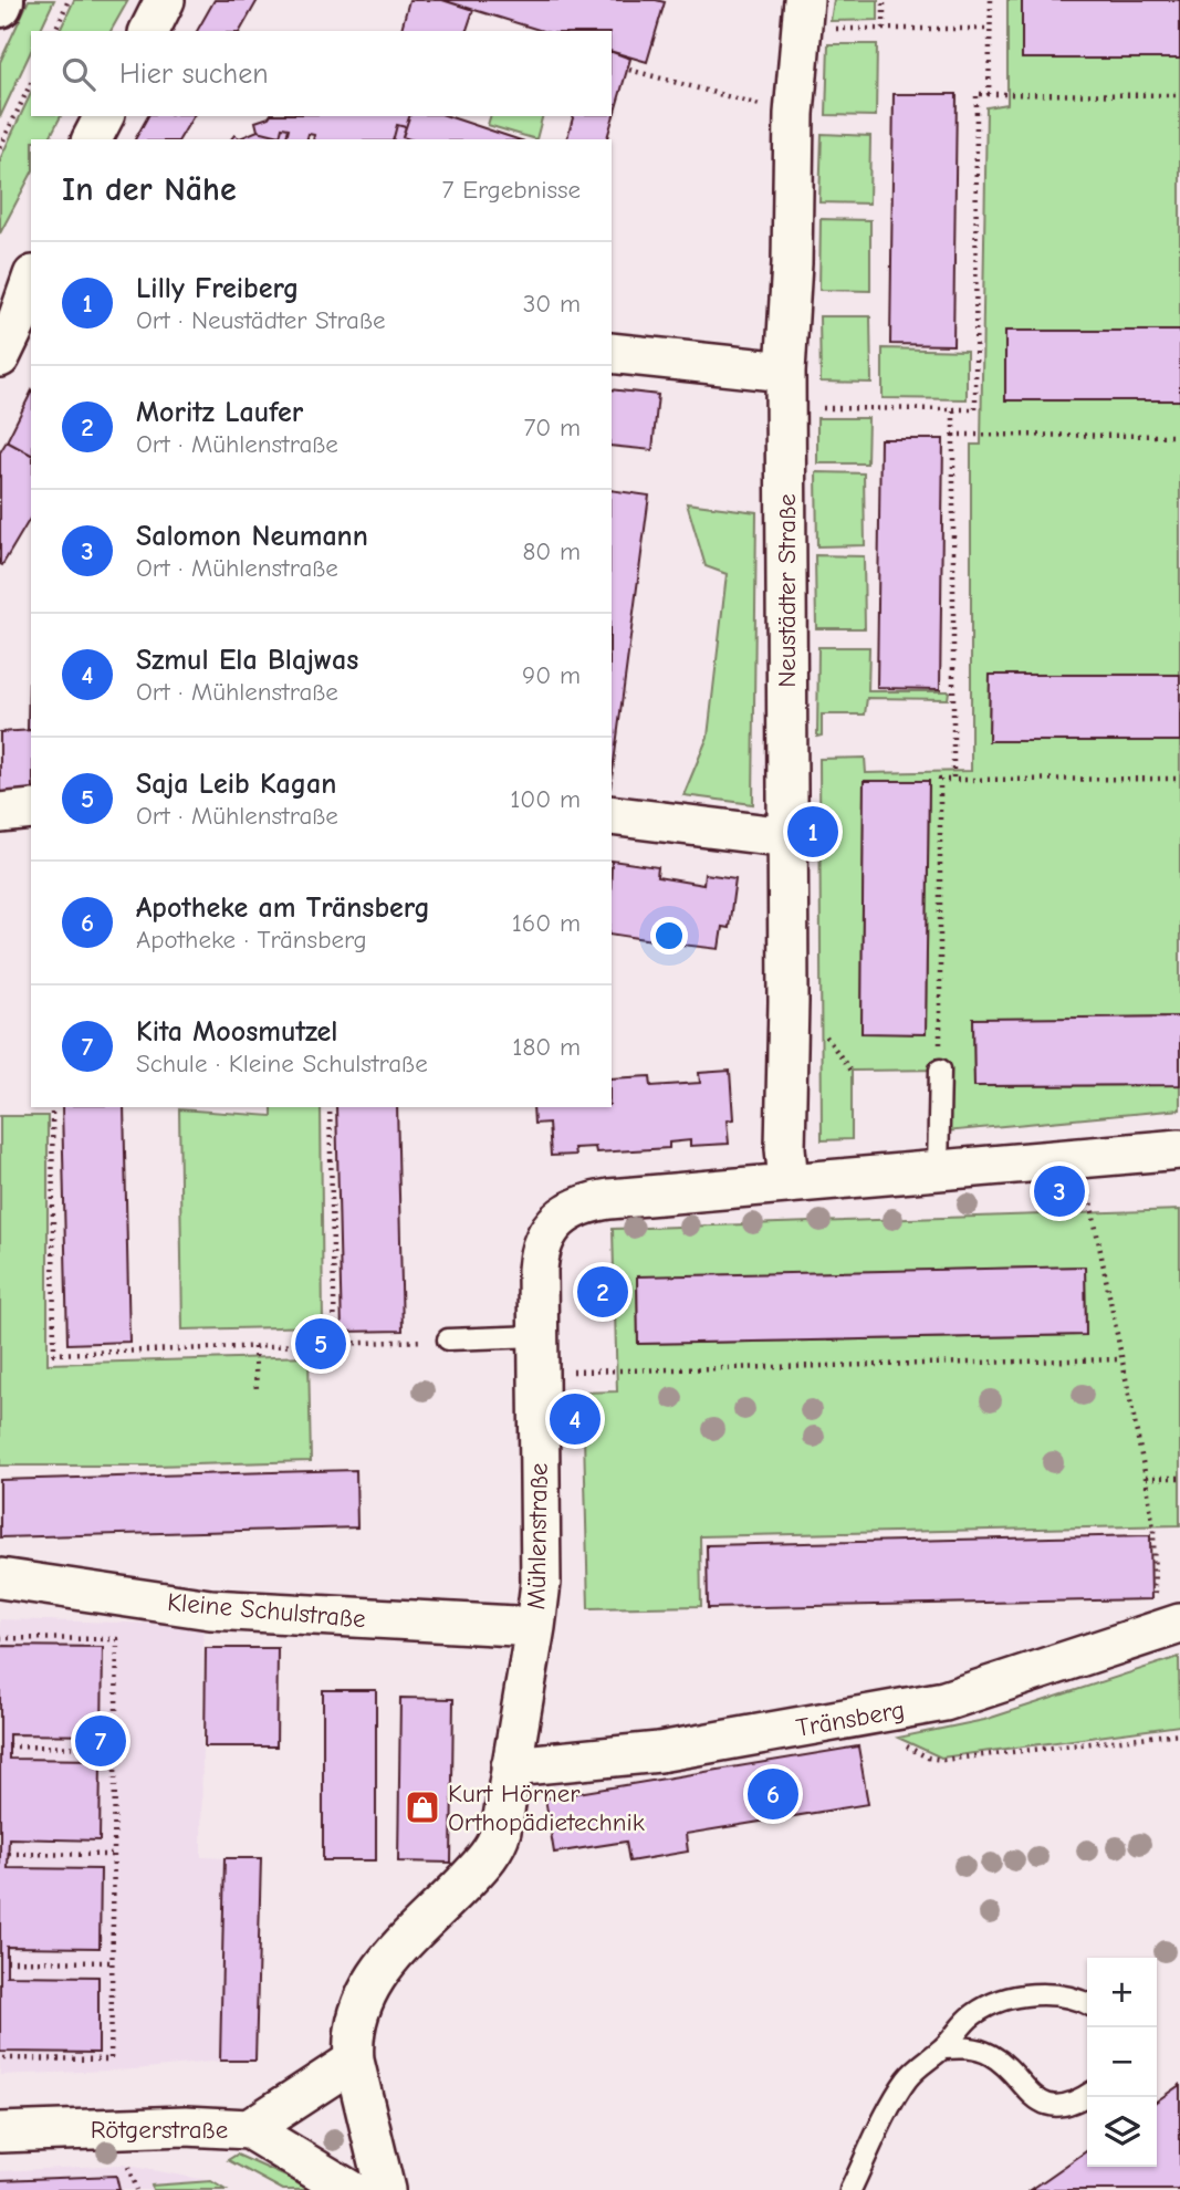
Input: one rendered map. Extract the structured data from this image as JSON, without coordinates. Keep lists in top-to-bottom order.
{
  "streets": {
    "street": [
      "Neustädter Straße",
      "Mühlenstraße",
      "Kleine Schulstraße",
      "Tränsberg",
      "Rötgerstraße"
    ]
  },
  "crossings": [
    ["Neustädter Straße", "Mühlenstraße"],
    ["Mühlenstraße", "Kleine Schulstraße"],
    ["Mühlenstraße", "Tränsberg"]
  ],
  "places": {
    "shop": ["Kurt Hörner Orthopädietechnik"]
  },
  "page": {
    "search": "Hier suchen",
    "heading": ["In der Nähe", "7 Ergebnisse"],
    "list": [
      {
        "mark": "1",
        "name": "Lilly Freiberg",
        "note": "Ort · Neustädter Straße",
        "value": "30 m"
      },
      {
        "mark": "2",
        "name": "Moritz Laufer",
        "note": "Ort · Mühlenstraße",
        "value": "70 m"
      },
      {
        "mark": "3",
        "name": "Salomon Neumann",
        "note": "Ort · Mühlenstraße",
        "value": "80 m"
      },
      {
        "mark": "4",
        "name": "Szmul Ela Blajwas",
        "note": "Ort · Mühlenstraße",
        "value": "90 m"
      },
      {
        "mark": "5",
        "name": "Saja Leib Kagan",
        "note": "Ort · Mühlenstraße",
        "value": "100 m"
      },
      {
        "mark": "6",
        "name": "Apotheke am Tränsberg",
        "note": "Apotheke · Tränsberg",
        "value": "160 m"
      },
      {
        "mark": "7",
        "name": "Kita Moosmutzel",
        "note": "Schule · Kleine Schulstraße",
        "value": "180 m"
      }
    ],
    "pins": [
      "1",
      "3",
      "2",
      "5",
      "4",
      "7",
      "6"
    ],
    "map_buttons": ["+", "−"]
  }
}
